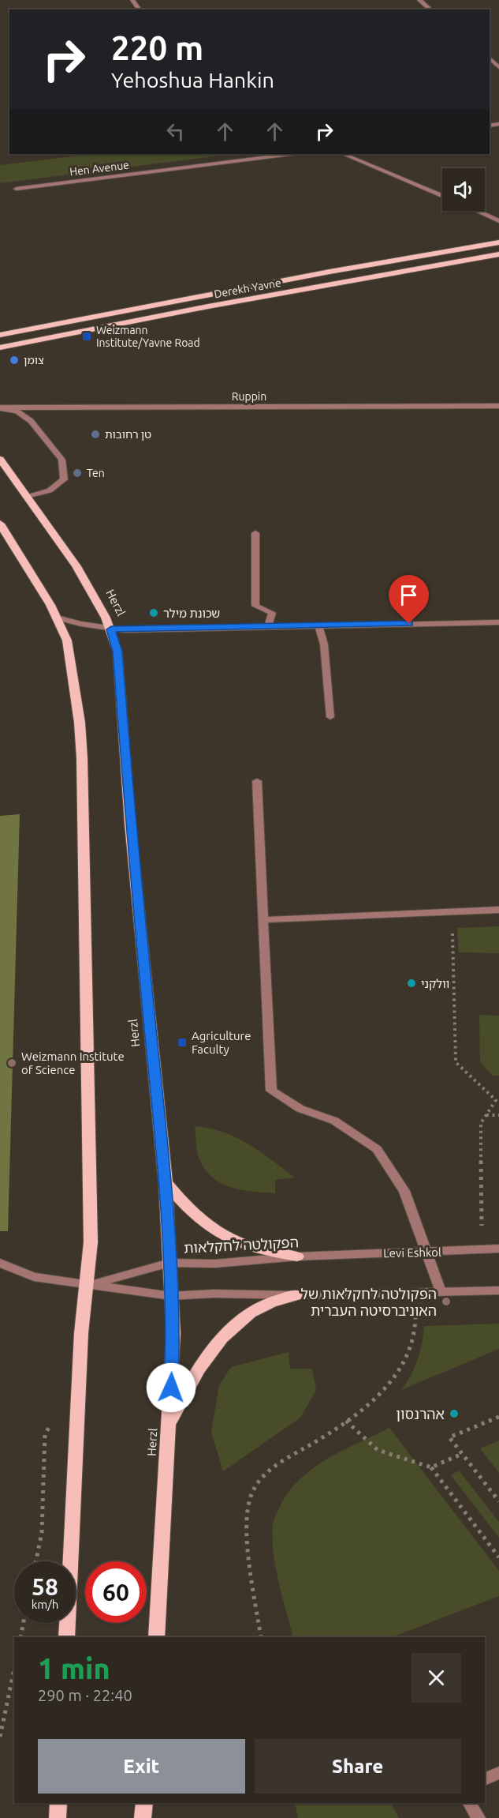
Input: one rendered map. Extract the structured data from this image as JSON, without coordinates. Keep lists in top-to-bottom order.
{
  "streets": {
    "main road": ["Derekh Yavne", "Herzl"],
    "street": [
      "Hen Avenue",
      "Ruppin",
      "הפקולטה לחקלאות",
      "Levi Eshkol"
    ]
  },
  "crossings": [
    ["Herzl", "הפקולטה לחקלאות"],
    ["הפקולטה לחקלאות", "Levi Eshkol"]
  ],
  "places": {
    "transit": ["Weizmann Institute/Yavne Road", "Agriculture Faculty"],
    "other": [
      "צומן",
      "טן רחובות",
      "Ten",
      "שכונת מילר",
      "וולקני",
      "Weizmann Institute of Science",
      "הפקולטה לחקלאות של האוניברסיטה העברית",
      "אהרנסון"
    ]
  },
  "page": {
    "turn": ["220 m", "Yehoshua Hankin"],
    "speed": "58 km/h",
    "limit": "60",
    "heading": ["1 min", "290 m · 22:40"],
    "buttons": ["Exit", "Share"]
  }
}
